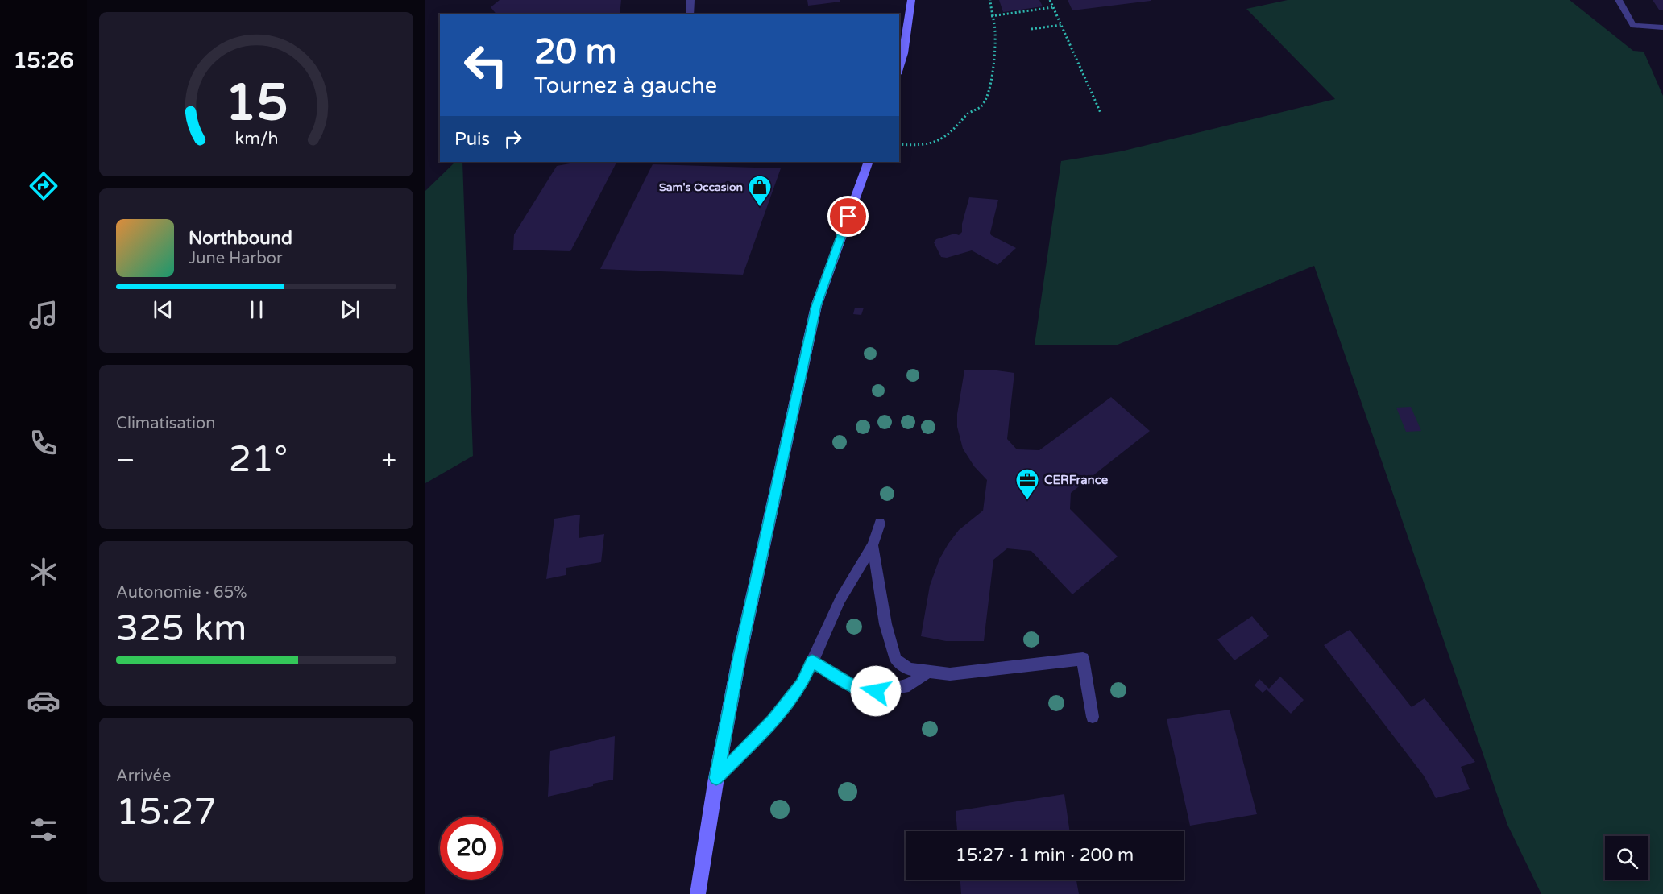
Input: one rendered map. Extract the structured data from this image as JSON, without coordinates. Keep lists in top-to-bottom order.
{
  "places": {
    "shop": ["Sam's Occasion"],
    "office": ["CERFrance"]
  },
  "page": {
    "tabs": "15:26",
    "turn": ["20 m", "Tournez à gauche"],
    "then": "Puis",
    "song": ["Northbound", "June Harbor"],
    "tile": [
      "Climatisation",
      ["Autonomie · 65%", "325 km"],
      ["Arrivée", "15:27"]
    ],
    "heat": ["−", "21°", "+"],
    "limit": "20",
    "trip": "15:27 · 1 min · 200 m",
    "gauge": ["15", "km/h"]
  }
}
